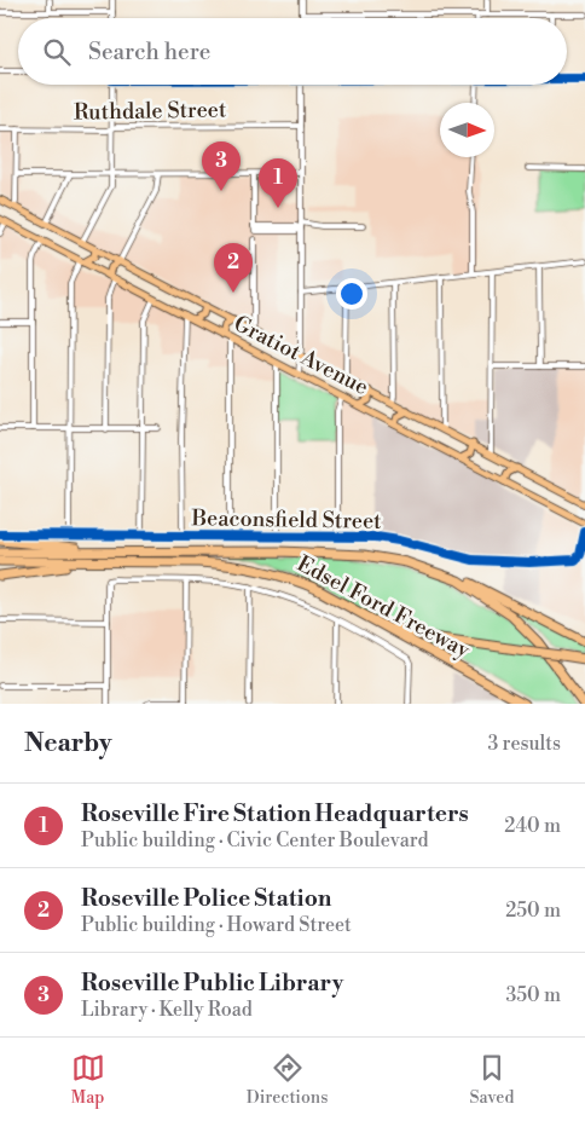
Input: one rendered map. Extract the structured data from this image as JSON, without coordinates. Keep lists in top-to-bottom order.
{
  "streets": {
    "highway": ["Edsel Ford Freeway"],
    "main road": ["Gratiot Avenue"],
    "street": ["Ruthdale Street", "Beaconsfield Street"]
  },
  "north": "right",
  "page": {
    "search": "Search here",
    "pins": ["3", "1", "2"],
    "heading": ["Nearby", "3 results"],
    "list": [
      {
        "mark": "1",
        "name": "Roseville Fire Station Headquarters",
        "note": "Public building · Civic Center Boulevard",
        "value": "240 m"
      },
      {
        "mark": "2",
        "name": "Roseville Police Station",
        "note": "Public building · Howard Street",
        "value": "250 m"
      },
      {
        "mark": "3",
        "name": "Roseville Public Library",
        "note": "Library · Kelly Road",
        "value": "350 m"
      }
    ],
    "nav": ["Map", "Directions", "Saved"]
  }
}
